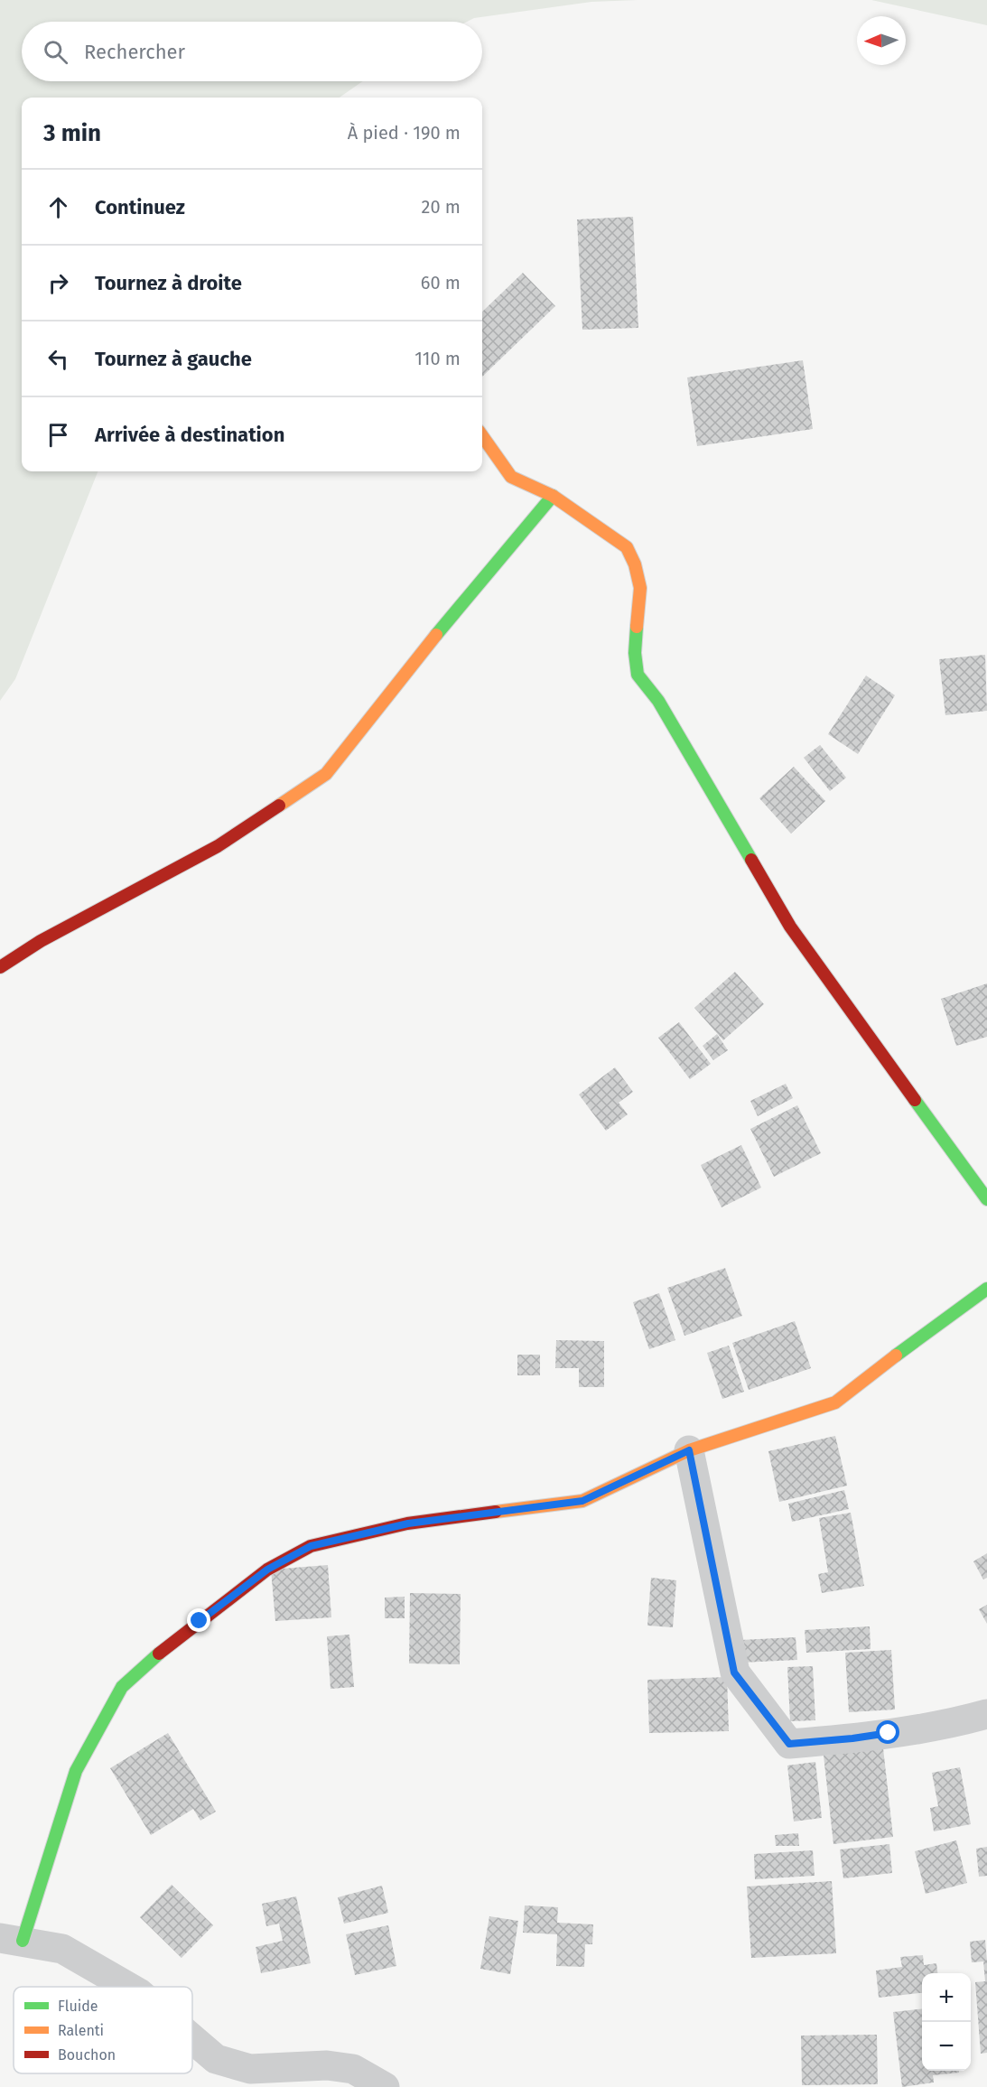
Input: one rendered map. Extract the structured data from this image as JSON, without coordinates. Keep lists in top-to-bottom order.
{
  "legend": ["Fluide", "Ralenti", "Bouchon"],
  "north": "left",
  "page": {
    "search": "Rechercher",
    "heading": ["3 min", "À pied · 190 m"],
    "list": [
      ["Continuez", "20 m"],
      ["Tournez à droite", "60 m"],
      ["Tournez à gauche", "110 m"],
      "Arrivée à destination"
    ],
    "map_buttons": ["+", "−"]
  }
}
